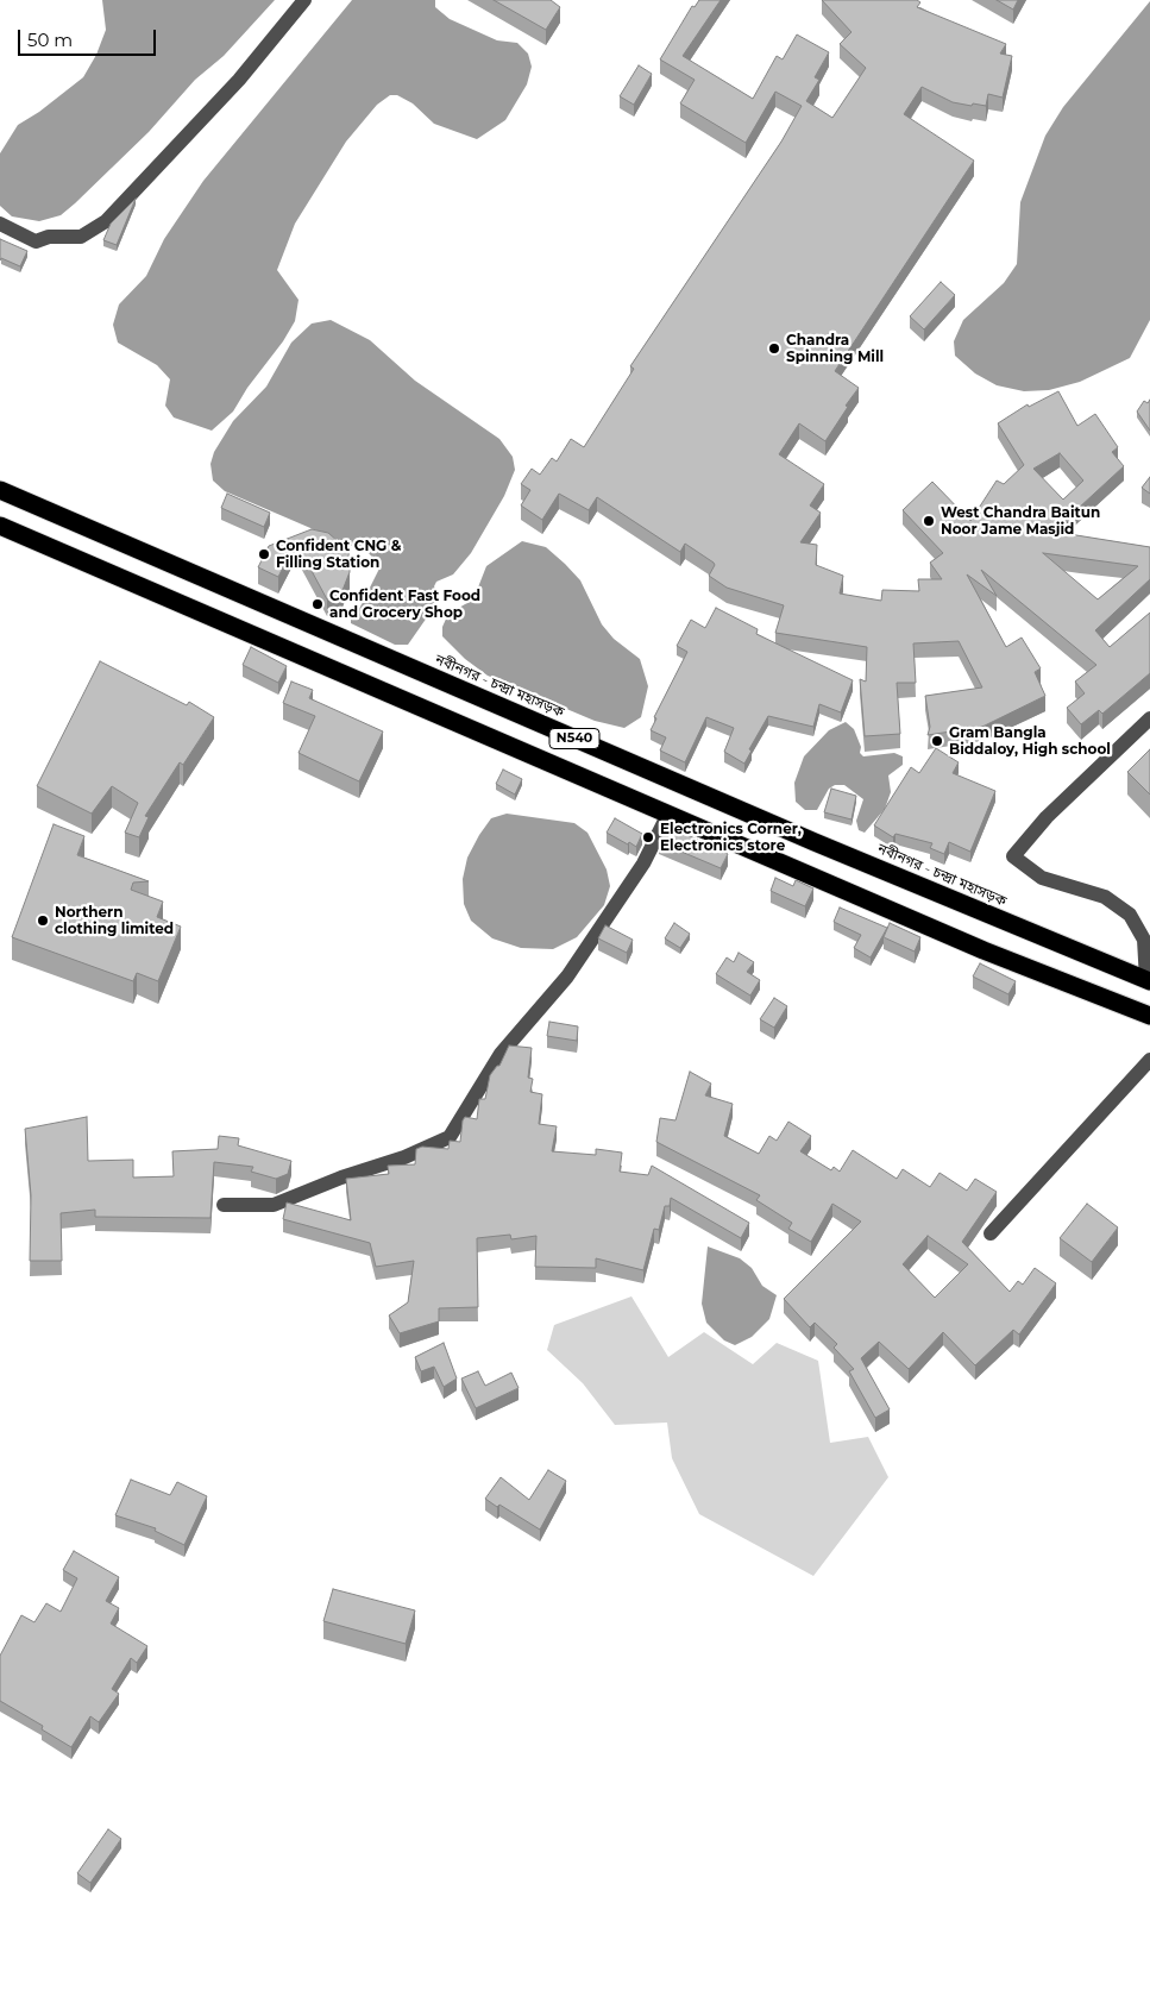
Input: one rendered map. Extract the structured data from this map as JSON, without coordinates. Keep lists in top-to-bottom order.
{
  "streets": {
    "highway": ["নবীনগর - চন্দ্রা মহাসড়ক", "N540"]
  },
  "places": [
    "Chandra Spinning Mill",
    "West Chandra Baitun Noor Jame Masjid",
    "Confident CNG & Filling Station",
    "Confident Fast Food and Grocery Shop",
    "Gram Bangla Biddaloy, High school",
    "Electronics Corner, Electronics store",
    "Northern clothing limited"
  ],
  "scale_bar": "50 m"
}
